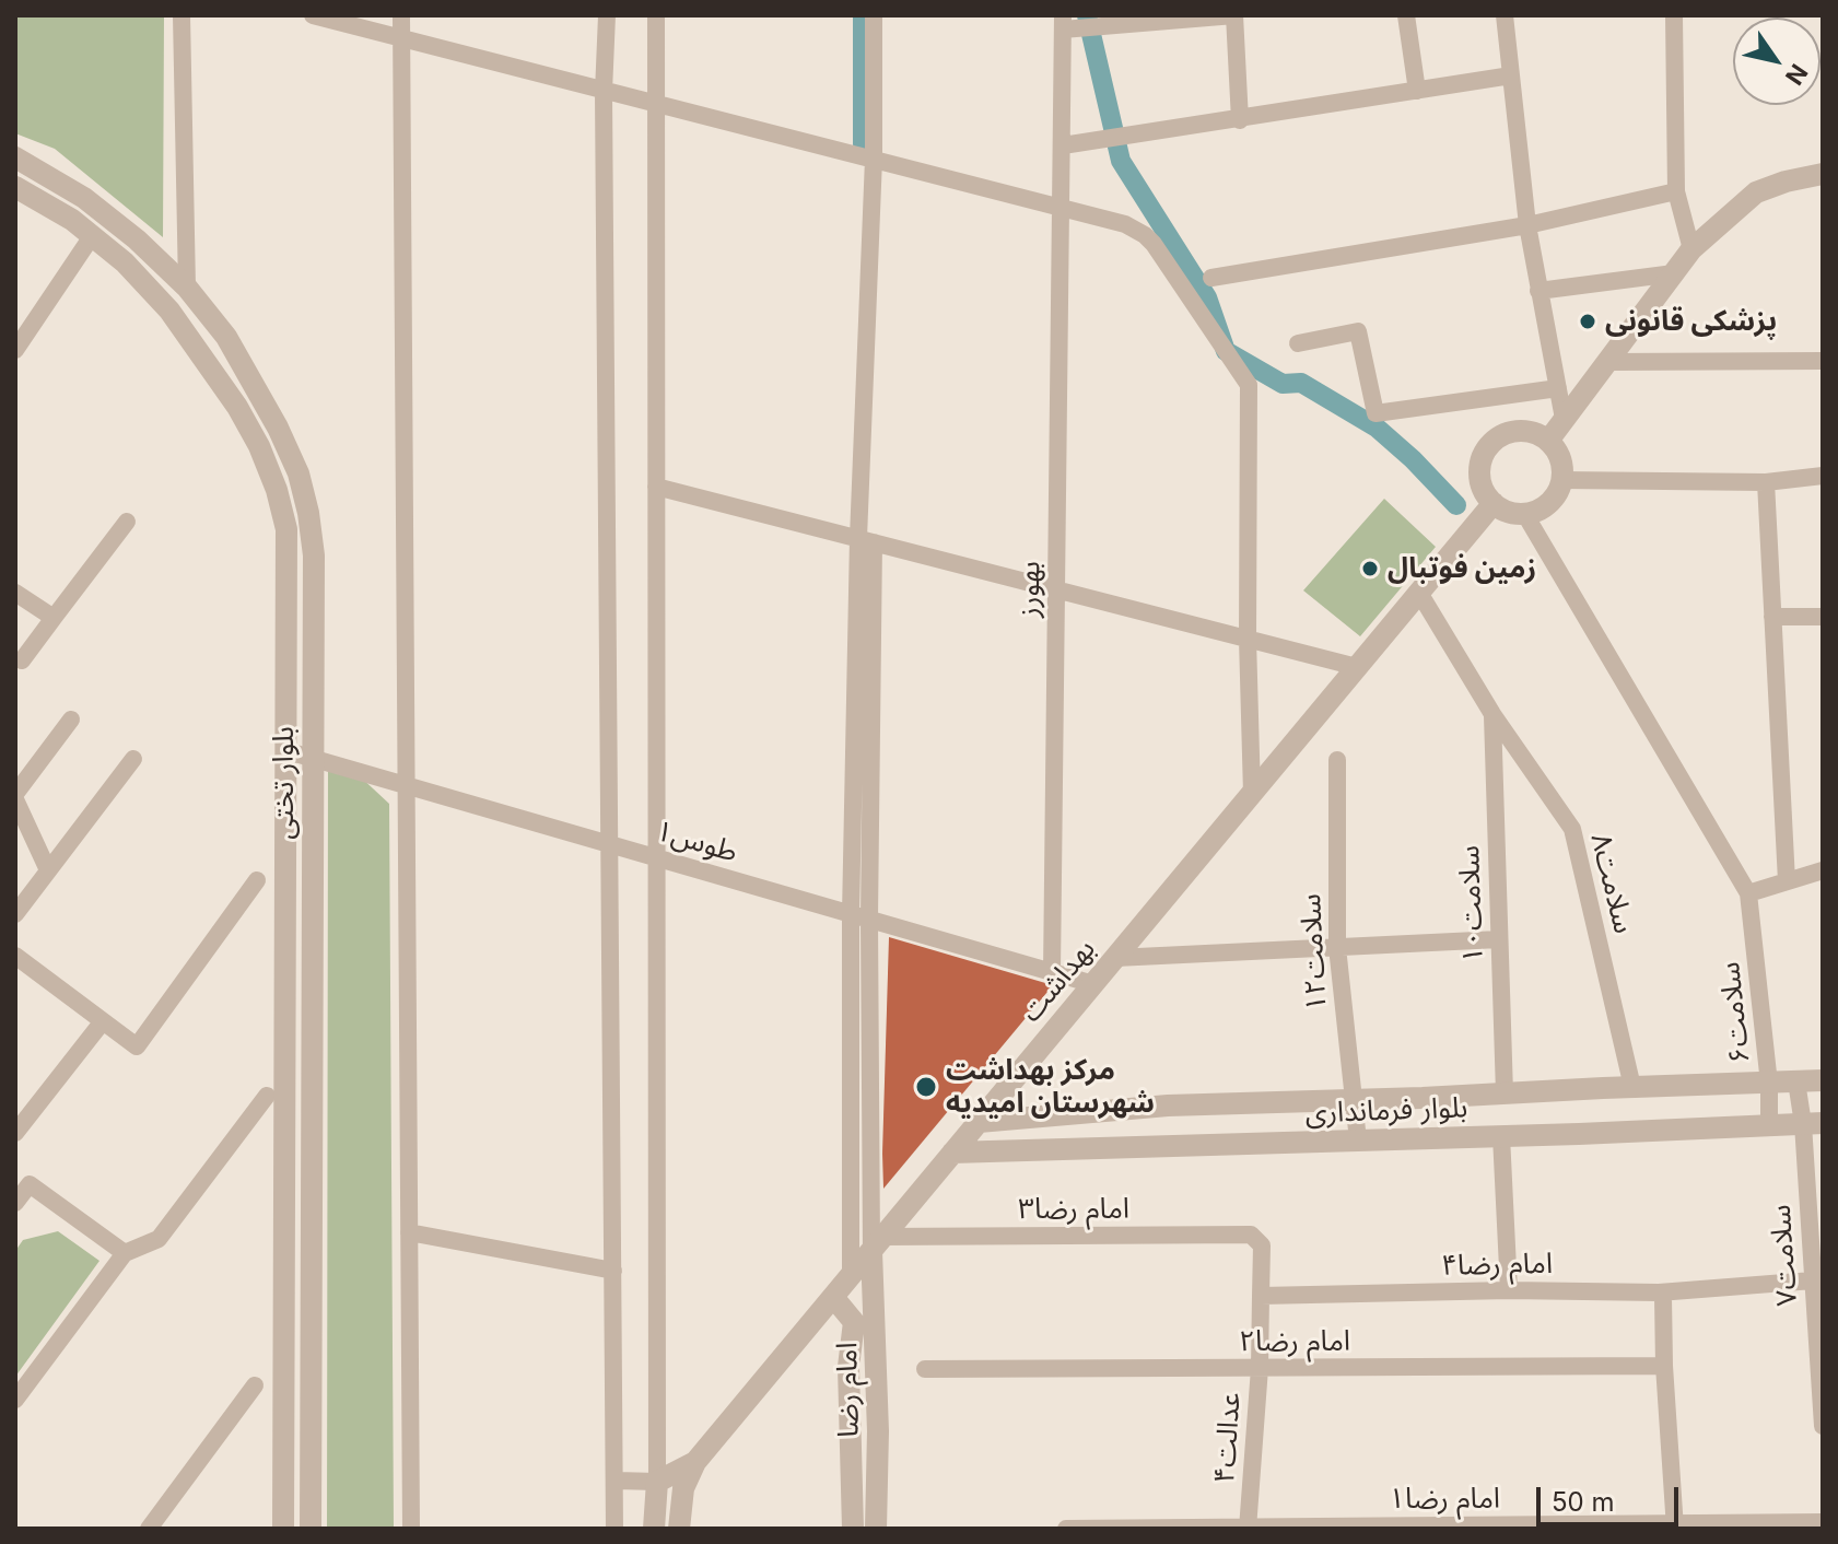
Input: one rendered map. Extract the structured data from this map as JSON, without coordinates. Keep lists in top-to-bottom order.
{
  "streets": {
    "street": [
      "بهورز",
      "بلوار تختی",
      "طوس۱",
      "سلامت۸",
      "سلامت۱۰",
      "سلامت۱۲",
      "بهداشت",
      "سلامت۶",
      "بلوار فرمانداری",
      "امام رضا۳",
      "سلامت۷",
      "امام رضا۴",
      "امام رضا۲",
      "امام رضا",
      "عدالت۴",
      "امام رضا۱"
    ]
  },
  "crossings": [
    ["بهورز", "طوس۱"],
    ["بلوار تختی", "طوس۱"],
    ["طوس۱", "بهداشت"],
    ["سلامت۸", "سلامت۱۰"],
    ["سلامت۸", "بهداشت"],
    ["سلامت۸", "بلوار فرمانداری"],
    ["سلامت۱۰", "بلوار فرمانداری"],
    ["سلامت۱۲", "بلوار فرمانداری"],
    ["بهداشت", "بلوار فرمانداری"],
    ["بهداشت", "امام رضا۳"],
    ["بهداشت", "امام رضا"],
    ["سلامت۶", "بلوار فرمانداری"],
    ["بلوار فرمانداری", "سلامت۷"],
    ["امام رضا۳", "امام رضا"],
    ["امام رضا۳", "عدالت۴"],
    ["سلامت۷", "امام رضا۴"],
    ["امام رضا۴", "عدالت۴"],
    ["امام رضا۲", "عدالت۴"],
    ["عدالت۴", "امام رضا۱"]
  ],
  "places": ["پزشکی قانونی", "زمین فوتبال", "مرکز بهداشت شهرستان امیدیه"],
  "scale_bar": "50 m",
  "north": "bottom right"
}
